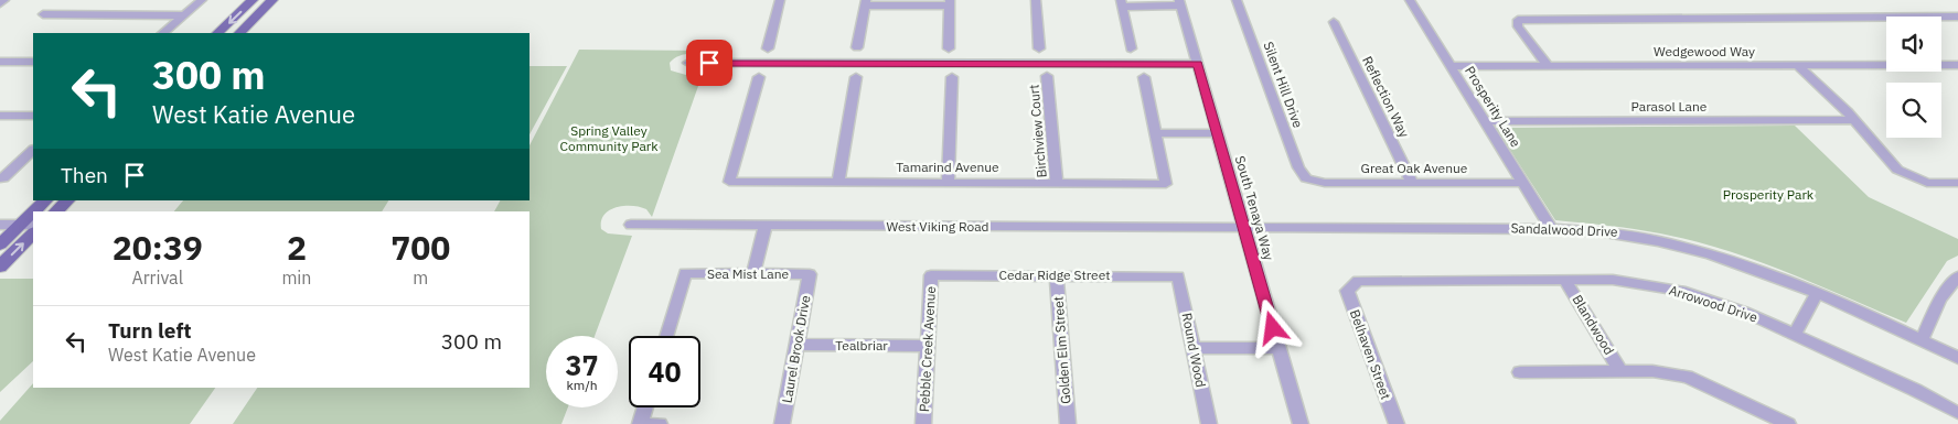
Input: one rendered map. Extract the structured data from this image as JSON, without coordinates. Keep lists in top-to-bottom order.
{
  "streets": {
    "street": [
      "Wedgewood Way",
      "Silent Hill Drive",
      "Reflection Way",
      "Prosperity Lane",
      "Parasol Lane",
      "Birchview Court",
      "Tamarind Avenue",
      "Great Oak Avenue",
      "South Tenaya Way",
      "West Viking Road",
      "Sandalwood Drive",
      "Sea Mist Lane",
      "Cedar Ridge Street",
      "Arrowood Drive",
      "Blandwood",
      "Tealbriar",
      "Laurel Brook Drive",
      "Pebble Creek Avenue",
      "Golden Elm Street",
      "Round Wood",
      "Belhaven Street"
    ]
  },
  "crossings": [
    ["Wedgewood Way", "Prosperity Lane"],
    ["Silent Hill Drive", "Great Oak Avenue"],
    ["Reflection Way", "Great Oak Avenue"],
    ["Prosperity Lane", "Parasol Lane"],
    ["Prosperity Lane", "Great Oak Avenue"],
    ["Prosperity Lane", "Sandalwood Drive"],
    ["Birchview Court", "Tamarind Avenue"],
    ["South Tenaya Way", "West Viking Road"],
    ["South Tenaya Way", "Sandalwood Drive"],
    ["West Viking Road", "Sandalwood Drive"],
    ["Sea Mist Lane", "Laurel Brook Drive"],
    ["Cedar Ridge Street", "Pebble Creek Avenue"],
    ["Cedar Ridge Street", "Golden Elm Street"],
    ["Cedar Ridge Street", "Round Wood"],
    ["Arrowood Drive", "Blandwood"],
    ["Arrowood Drive", "Belhaven Street"],
    ["Tealbriar", "Laurel Brook Drive"],
    ["Tealbriar", "Pebble Creek Avenue"]
  ],
  "parks": ["Spring Valley Community Park", "Prosperity Park"],
  "page": {
    "turn": ["300 m", "West Katie Avenue"],
    "then": "Then",
    "eta": [
      "20:39",
      "Arrival",
      "2",
      "min",
      "700",
      "m"
    ],
    "list": [
      {
        "name": "Turn left",
        "note": "West Katie Avenue",
        "value": "300 m"
      }
    ],
    "speed": "37 km/h",
    "limit": "40"
  }
}
